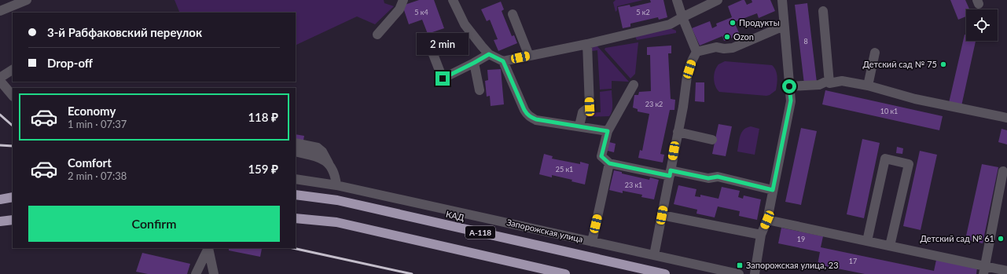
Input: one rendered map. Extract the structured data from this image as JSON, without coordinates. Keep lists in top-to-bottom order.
{
  "streets": {
    "highway": ["КАД", "А-118"],
    "street": ["Запорожская улица"]
  },
  "places": {
    "other": [
      "Продукты",
      "Ozon",
      "Детский сад № 75",
      "Детский сад № 61"
    ],
    "transit": ["Запорожская улица, 23"]
  },
  "house_numbers": [
    "5 к4",
    "5 к2",
    "8",
    "23 к2",
    "10 к1",
    "25 к1",
    "23 к1",
    "19",
    "17"
  ],
  "page": {
    "banner": ["3-й Рабфаковский переулок", "Drop-off"],
    "bubble": "2 min",
    "list": [
      {
        "name": "Economy",
        "note": "1 min · 07:37",
        "value": "118 ₽"
      },
      {
        "name": "Comfort",
        "note": "2 min · 07:38",
        "value": "159 ₽"
      }
    ],
    "buttons": "Confirm"
  }
}
